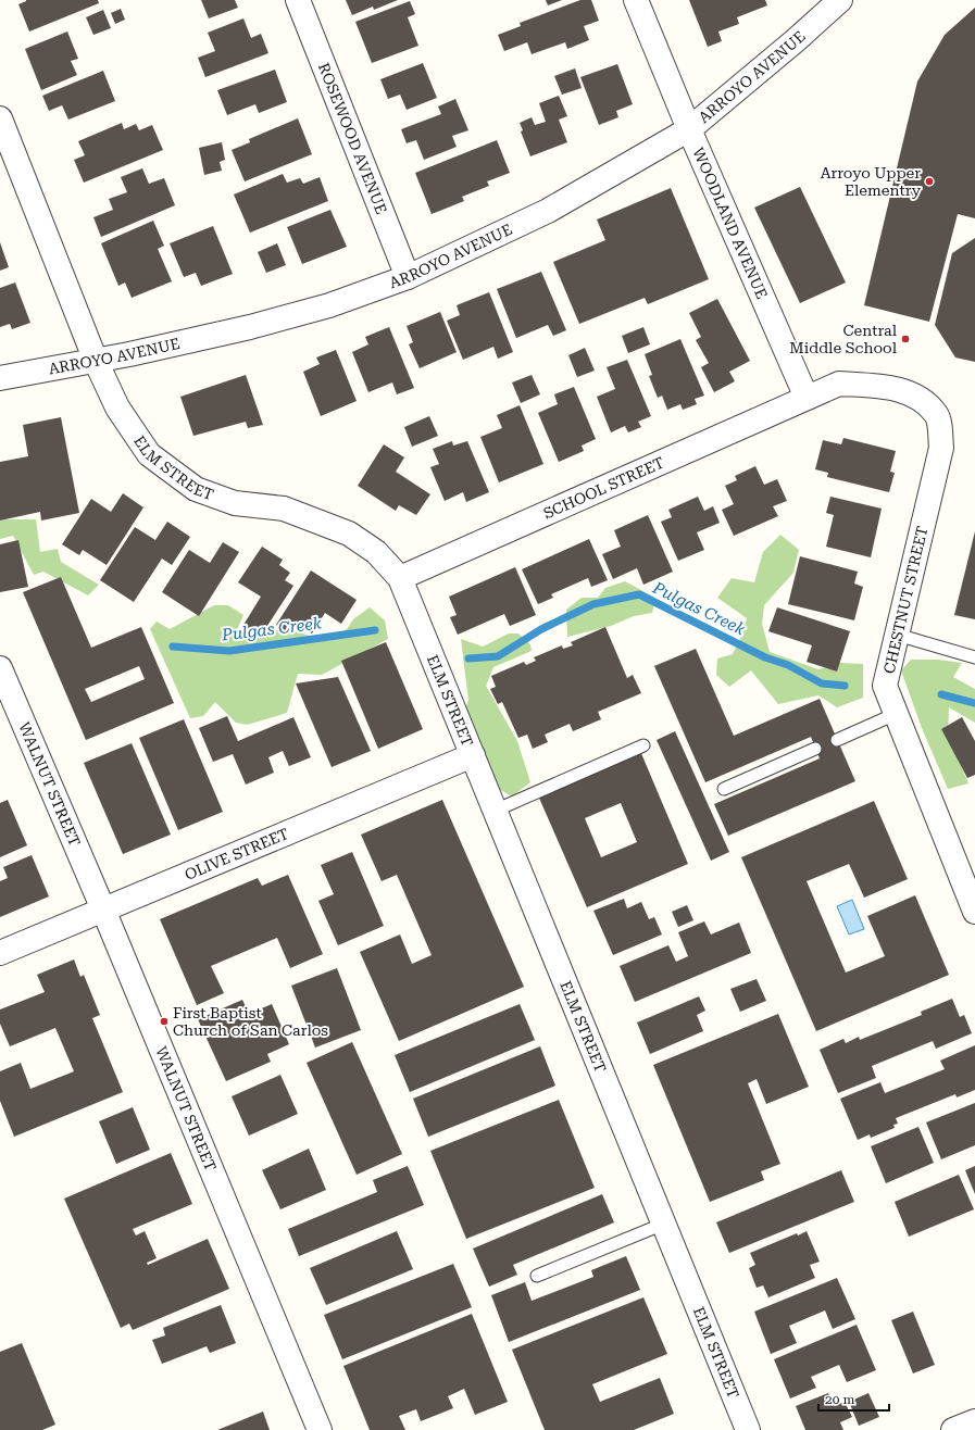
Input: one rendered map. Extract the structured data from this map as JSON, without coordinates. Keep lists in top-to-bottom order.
{
  "streets": {
    "street": [
      "ARROYO AVENUE",
      "ROSEWOOD AVENUE",
      "WOODLAND AVENUE",
      "ELM STREET",
      "SCHOOL STREET",
      "CHESTNUT STREET",
      "WALNUT STREET",
      "OLIVE STREET"
    ]
  },
  "crossings": [
    ["ARROYO AVENUE", "ROSEWOOD AVENUE"],
    ["ARROYO AVENUE", "WOODLAND AVENUE"],
    ["ARROYO AVENUE", "ELM STREET"],
    ["WOODLAND AVENUE", "SCHOOL STREET"],
    ["WOODLAND AVENUE", "CHESTNUT STREET"],
    ["ELM STREET", "SCHOOL STREET"],
    ["ELM STREET", "OLIVE STREET"],
    ["SCHOOL STREET", "CHESTNUT STREET"],
    ["WALNUT STREET", "OLIVE STREET"]
  ],
  "water": ["Pulgas Creek"],
  "places": ["Arroyo Upper Elementry", "Central Middle School", "First Baptist Church of San Carlos"],
  "scale_bar": "20 m"
}
